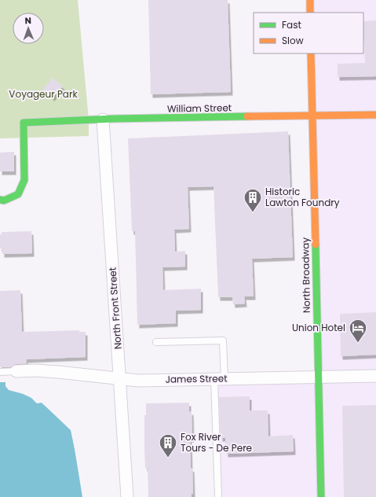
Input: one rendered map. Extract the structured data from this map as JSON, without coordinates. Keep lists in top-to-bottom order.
{
  "streets": {
    "main road": ["William Street", "North Broadway"],
    "street": ["North Front Street", "James Street"]
  },
  "crossings": [
    ["William Street", "North Broadway"],
    ["William Street", "North Front Street"],
    ["North Broadway", "James Street"],
    ["North Front Street", "James Street"]
  ],
  "parks": ["Voyageur Park"],
  "places": {
    "building": ["Historic Lawton Foundry", "Fox River Tours - De Pere"],
    "hotel": ["Union Hotel"]
  },
  "legend": ["Fast", "Slow"],
  "north": "top"
}
